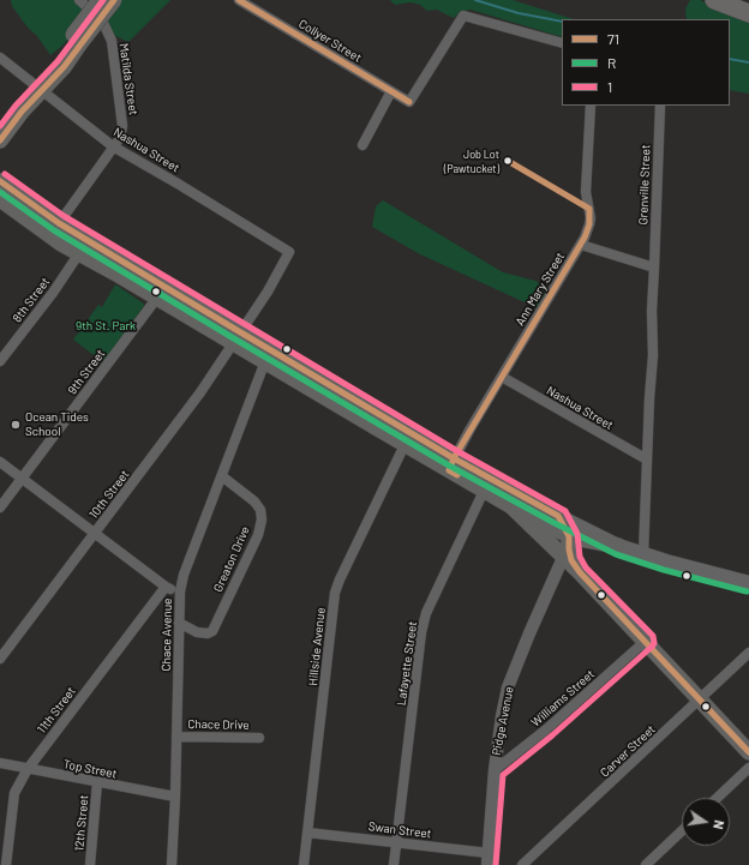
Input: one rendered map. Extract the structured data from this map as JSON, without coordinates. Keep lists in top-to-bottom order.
{
  "streets": {
    "street": [
      "Collyer Street",
      "Matilda Street",
      "Nashua Street",
      "Grenville Street",
      "Ann Mary Street",
      "8th Street",
      "9th Street",
      "10th Street",
      "Greaton Drive",
      "Chace Avenue",
      "Hillside Avenue",
      "Lafayette Street",
      "Williams Street",
      "11th Street",
      "Pidge Avenue",
      "Chace Drive",
      "Carver Street",
      "Top Street",
      "12th Street",
      "Swan Street"
    ]
  },
  "crossings": [
    ["Matilda Street", "Nashua Street"],
    ["Nashua Street", "Grenville Street"],
    ["Nashua Street", "Ann Mary Street"],
    ["Nashua Street", "10th Street"],
    ["Greaton Drive", "Chace Avenue"],
    ["Chace Avenue", "Chace Drive"],
    ["Chace Avenue", "Top Street"],
    ["Hillside Avenue", "Swan Street"],
    ["Lafayette Street", "Swan Street"],
    ["Williams Street", "Pidge Avenue"],
    ["11th Street", "Top Street"],
    ["Pidge Avenue", "Swan Street"],
    ["Top Street", "12th Street"]
  ],
  "parks": ["9th St. Park"],
  "places": ["Job Lot (Pawtucket)", "Ocean Tides School"],
  "lines": ["transit line 71", "transit line 1", "transit line R"],
  "legend": ["71", "R", "1"],
  "north": "right"
}
